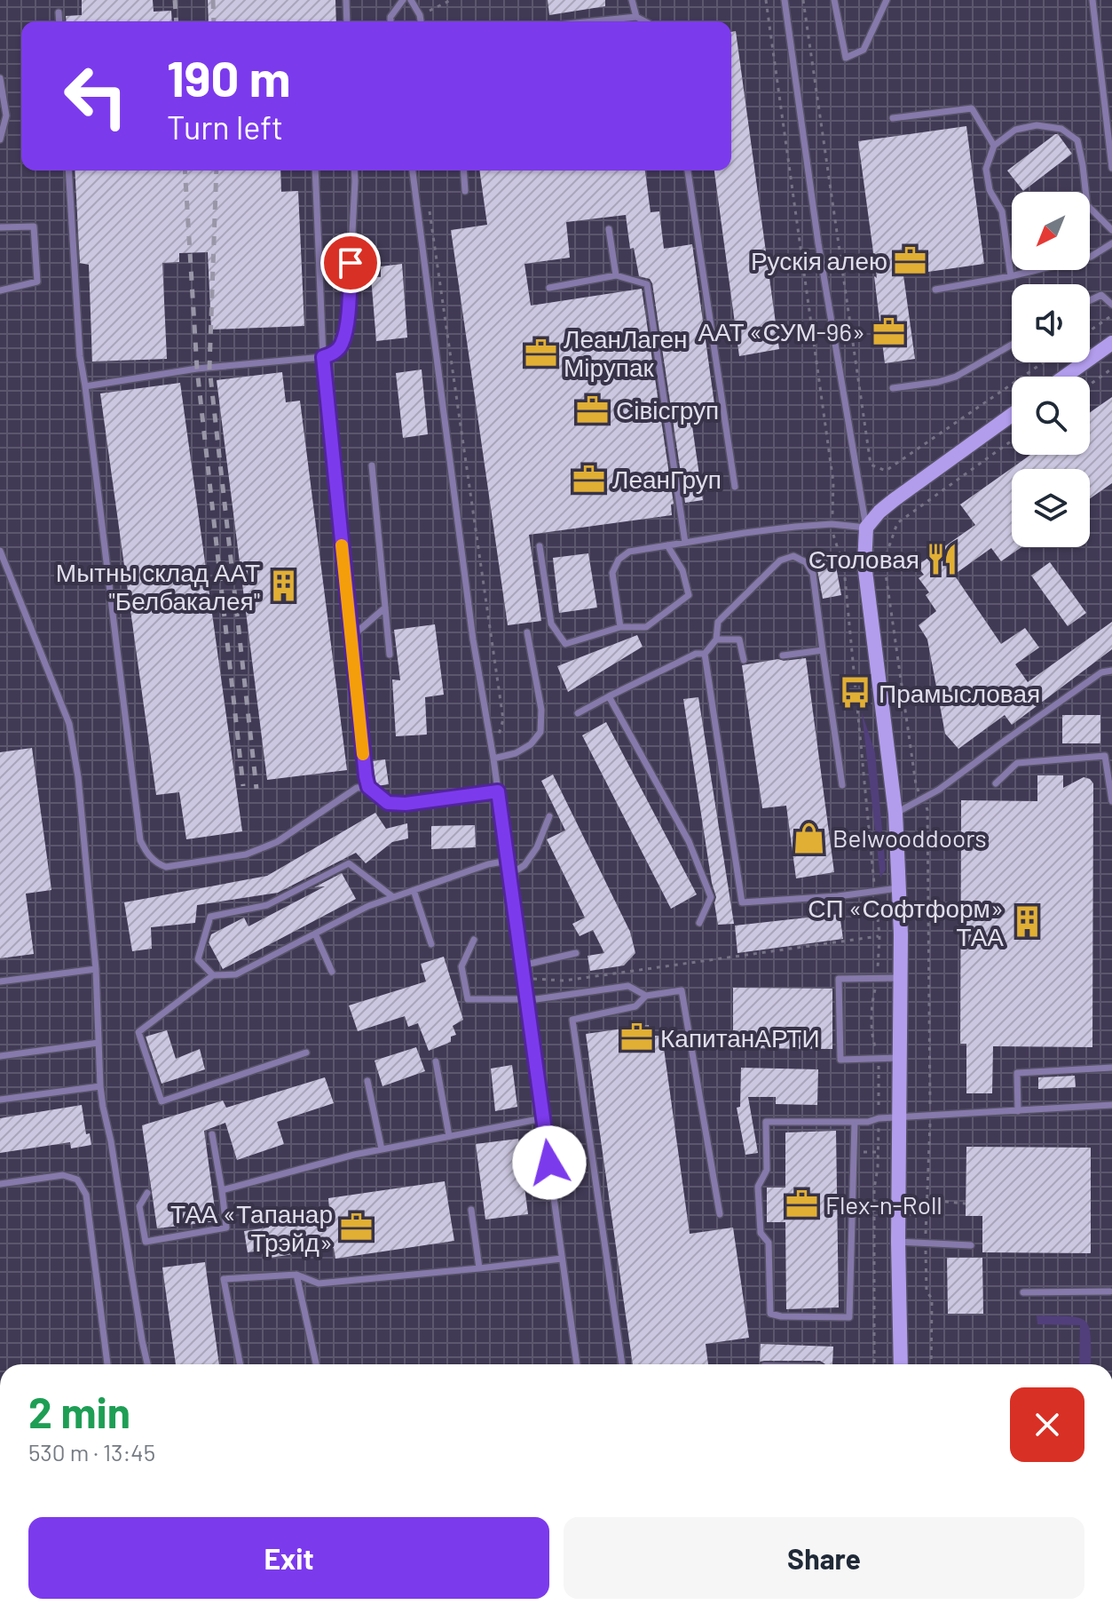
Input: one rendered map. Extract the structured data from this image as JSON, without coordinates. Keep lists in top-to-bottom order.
{
  "places": {
    "office": [
      "Рускія алею",
      "ААТ «СУМ-96»",
      "ЛеанЛаген Мірупак",
      "Сівісгруп",
      "ЛеанГруп",
      "КапитанАРТИ",
      "Flex-n-Roll",
      "ТАА «Тапанар Трэйд»"
    ],
    "restaurant": ["Столовая"],
    "building": ["Мытны склад ААТ \"Белбакалея\"", "СП «Софтформ» ТАА"],
    "bus stop": ["Прамысловая"],
    "shop": ["Belwooddoors"]
  },
  "north": "bottom left",
  "page": {
    "turn": ["190 m", "Turn left"],
    "heading": ["2 min", "530 m · 13:45"],
    "buttons": ["Exit", "Share"]
  }
}
